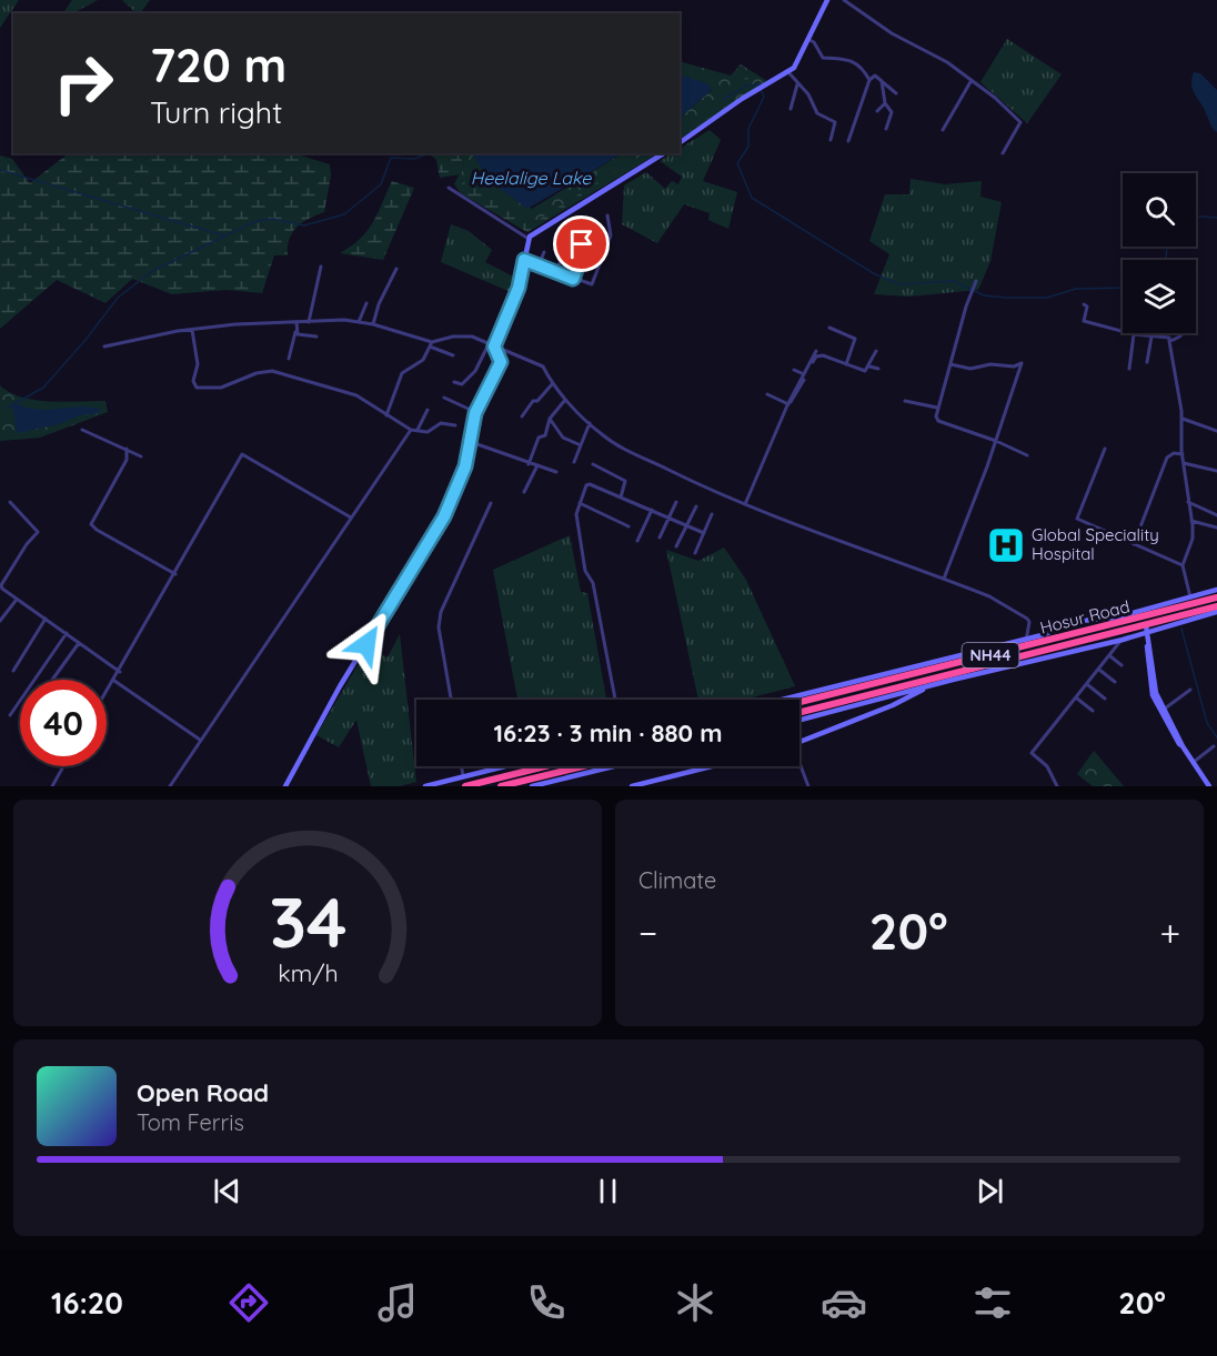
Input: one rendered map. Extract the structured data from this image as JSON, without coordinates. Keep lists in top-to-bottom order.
{
  "streets": {
    "highway": ["Hosur Road", "NH44"]
  },
  "water": ["Heelalige Lake"],
  "places": {
    "hospital": ["Global Speciality Hospital"]
  },
  "page": {
    "turn": ["720 m", "Turn right"],
    "limit": "40",
    "trip": "16:23 · 3 min · 880 m",
    "tile": "Climate",
    "heat": ["−", "20°", "+"],
    "song": ["Open Road", "Tom Ferris"],
    "tabs": ["16:20", "20°"],
    "gauge": ["34", "km/h"]
  }
}
